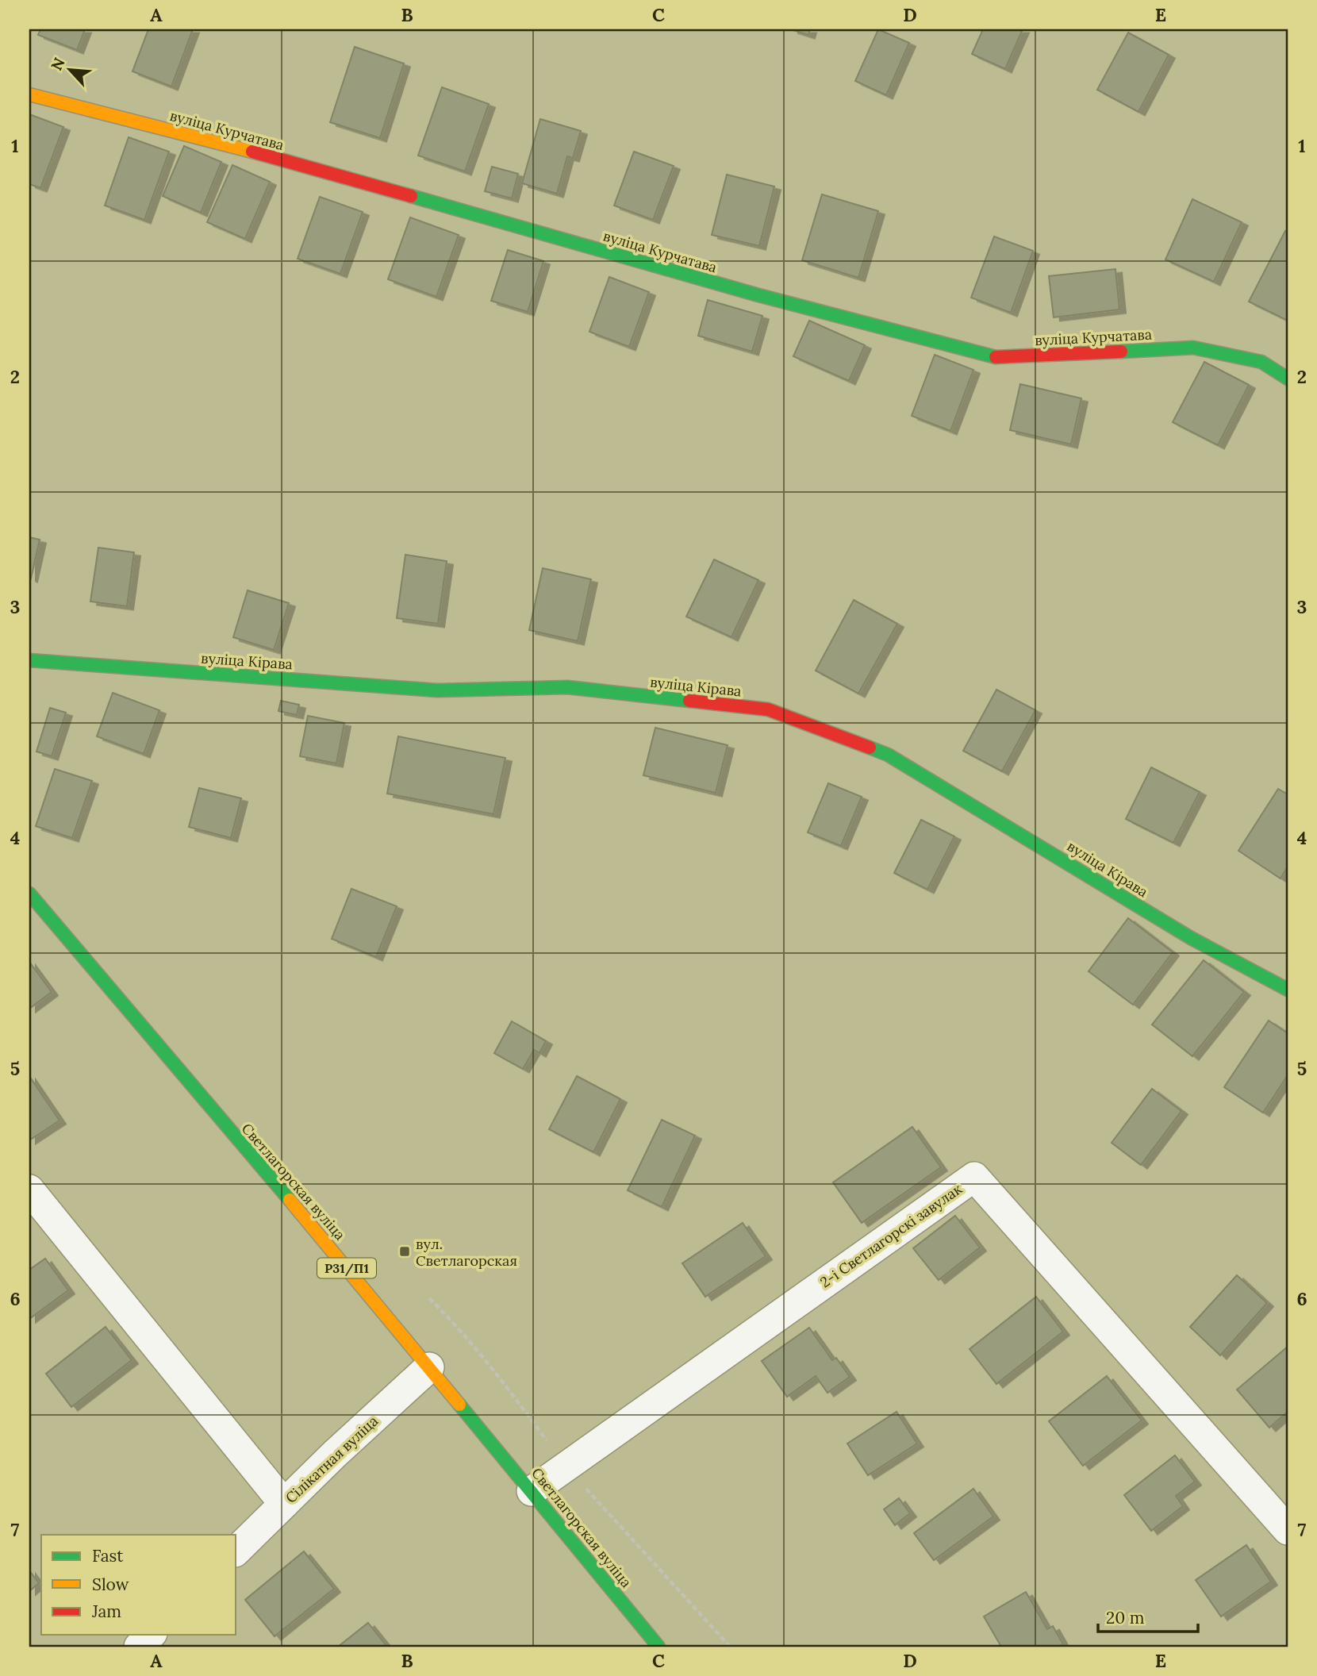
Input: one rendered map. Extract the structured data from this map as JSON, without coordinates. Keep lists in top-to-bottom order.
{
  "streets": {
    "street": [
      "вуліца Курчатава",
      "вуліца Кірава",
      "Светлагорская вуліца",
      "2-і Светлагорскі завулак",
      "Р31/П1",
      "Сілікатная вуліца"
    ]
  },
  "crossings": [
    ["Светлагорская вуліца", "2-і Светлагорскі завулак"],
    ["Светлагорская вуліца", "Сілікатная вуліца"]
  ],
  "places": {
    "transit": ["вул. Светлагорская"]
  },
  "legend": ["Fast", "Slow", "Jam"],
  "scale_bar": "20 m",
  "north": "top left",
  "grid": {
    "columns": [
      "A",
      "B",
      "C",
      "D",
      "E"
    ],
    "rows": [
      "1",
      "2",
      "3",
      "4",
      "5",
      "6",
      "7"
    ]
  }
}
